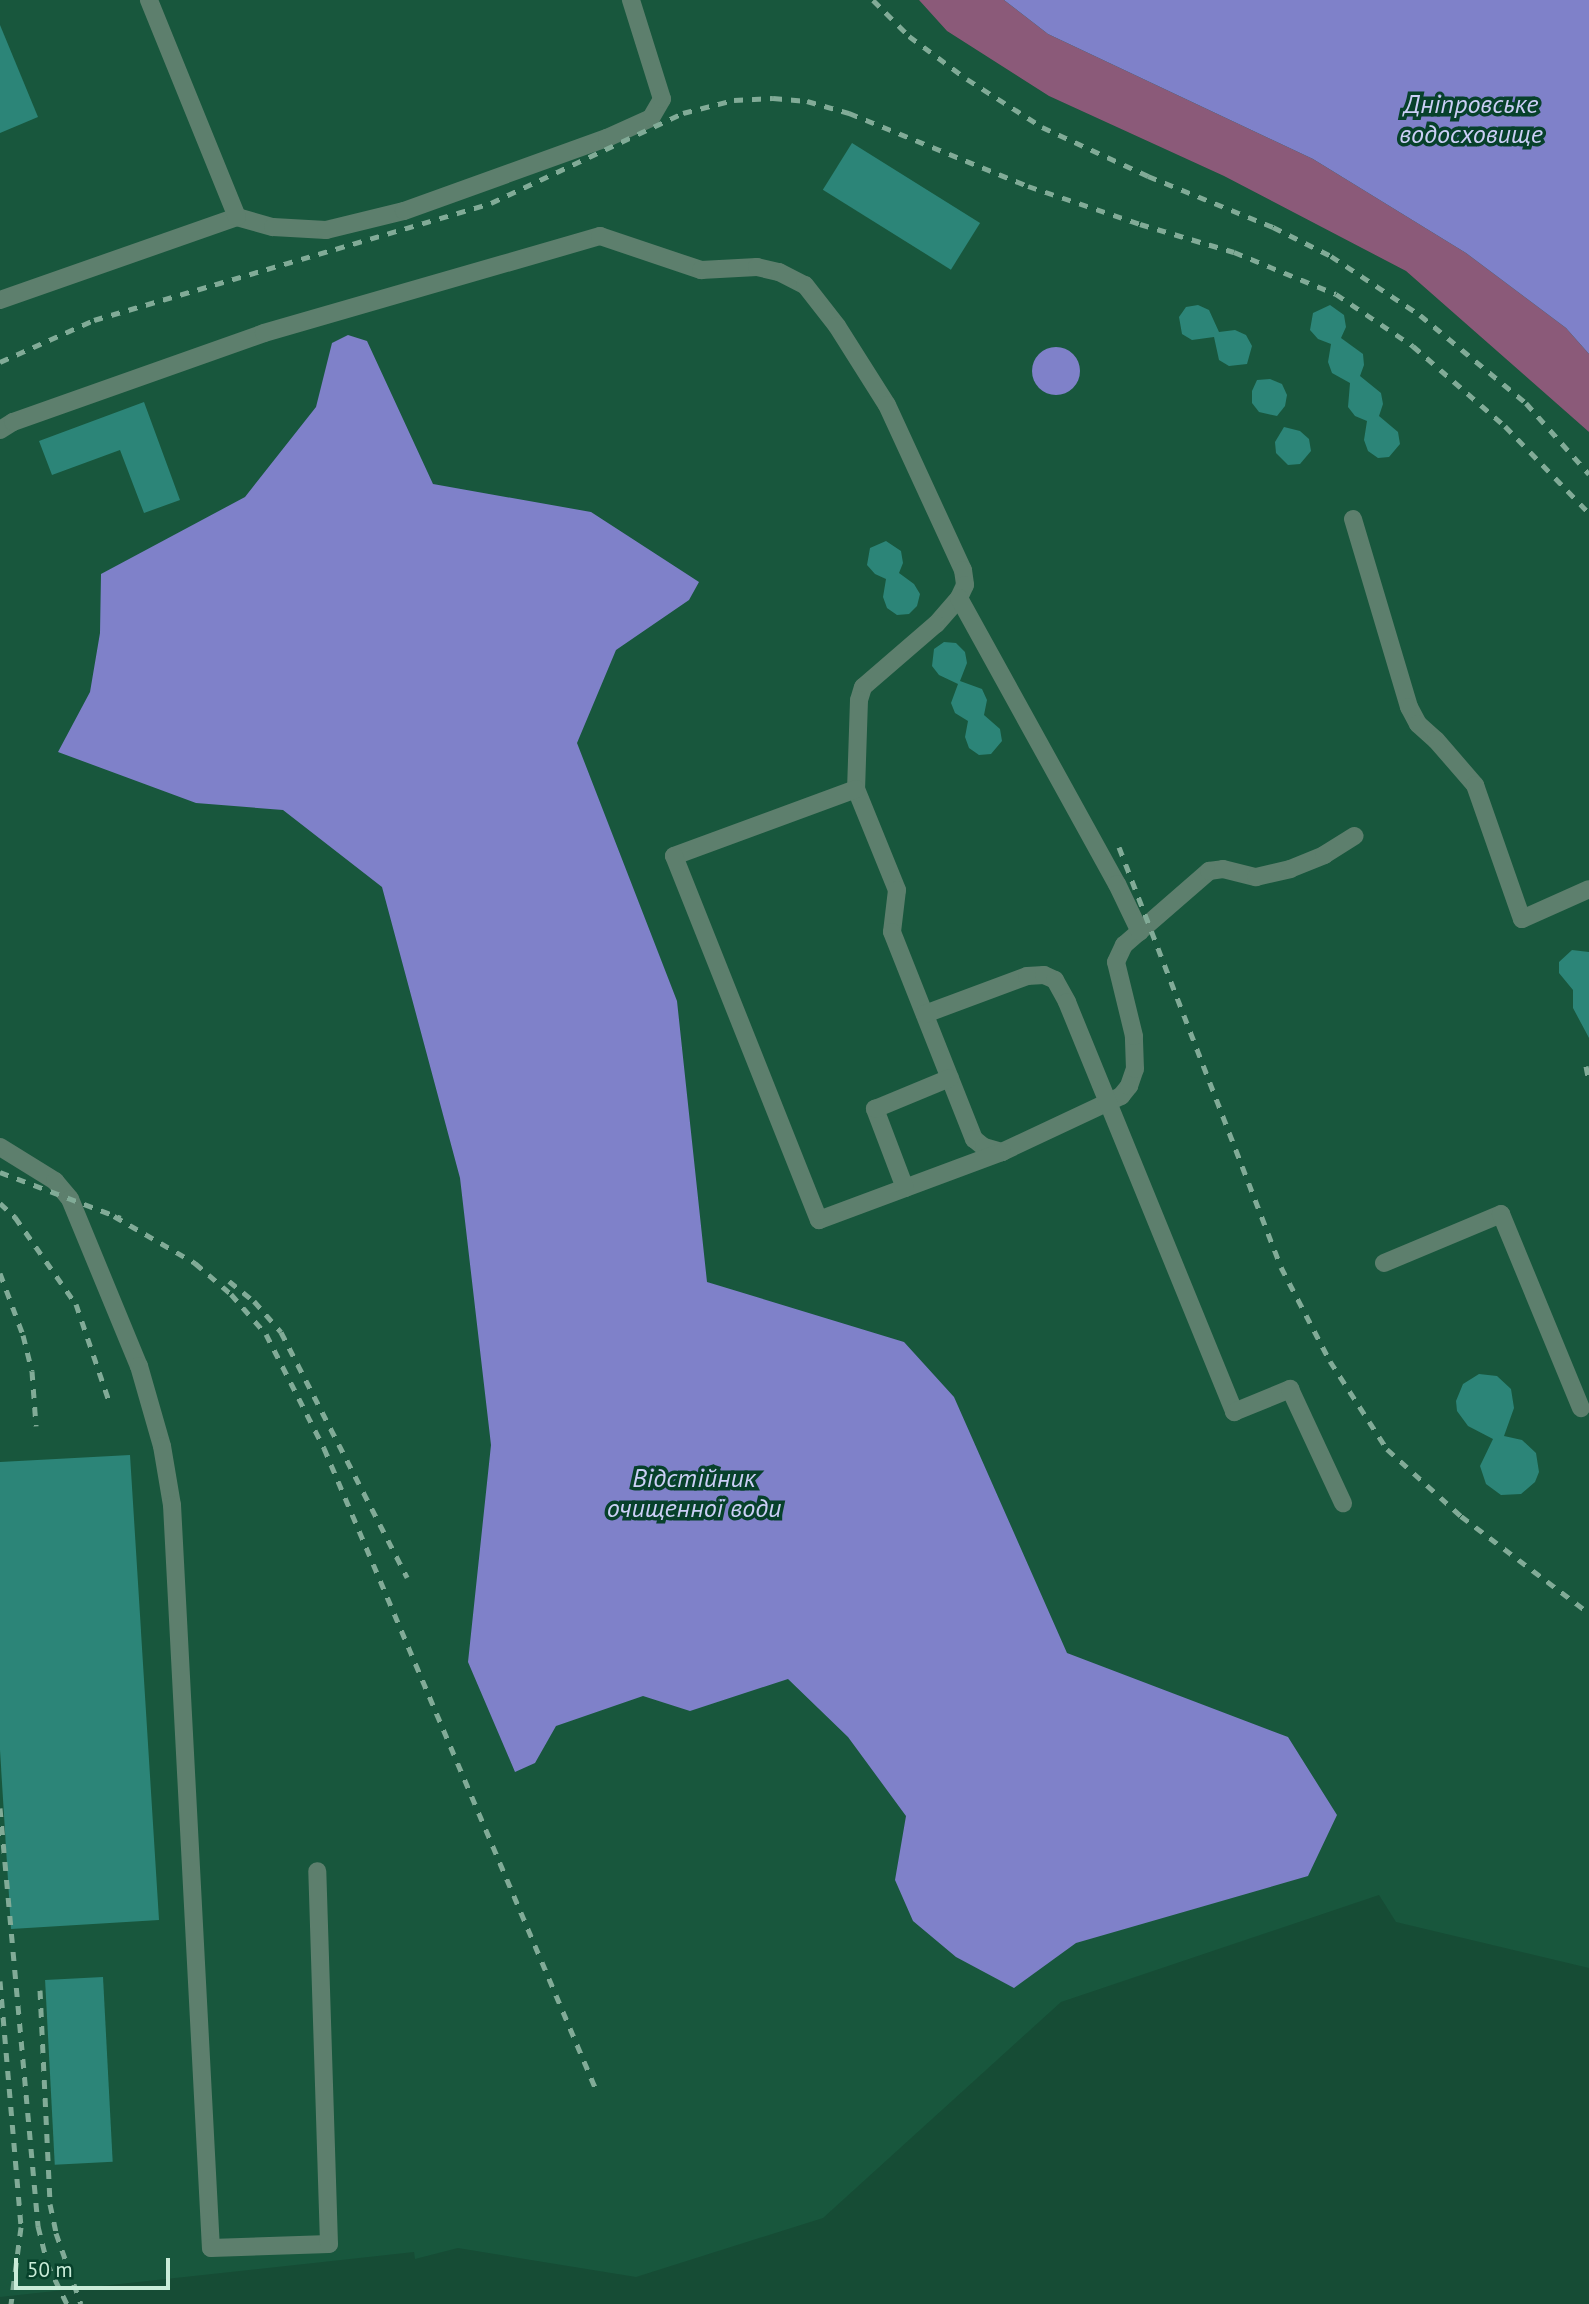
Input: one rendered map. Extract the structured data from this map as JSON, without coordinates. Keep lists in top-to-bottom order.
{
  "water": ["Дніпровське водосховище", "Відстійник очищенної води"],
  "scale_bar": "50 m"
}
